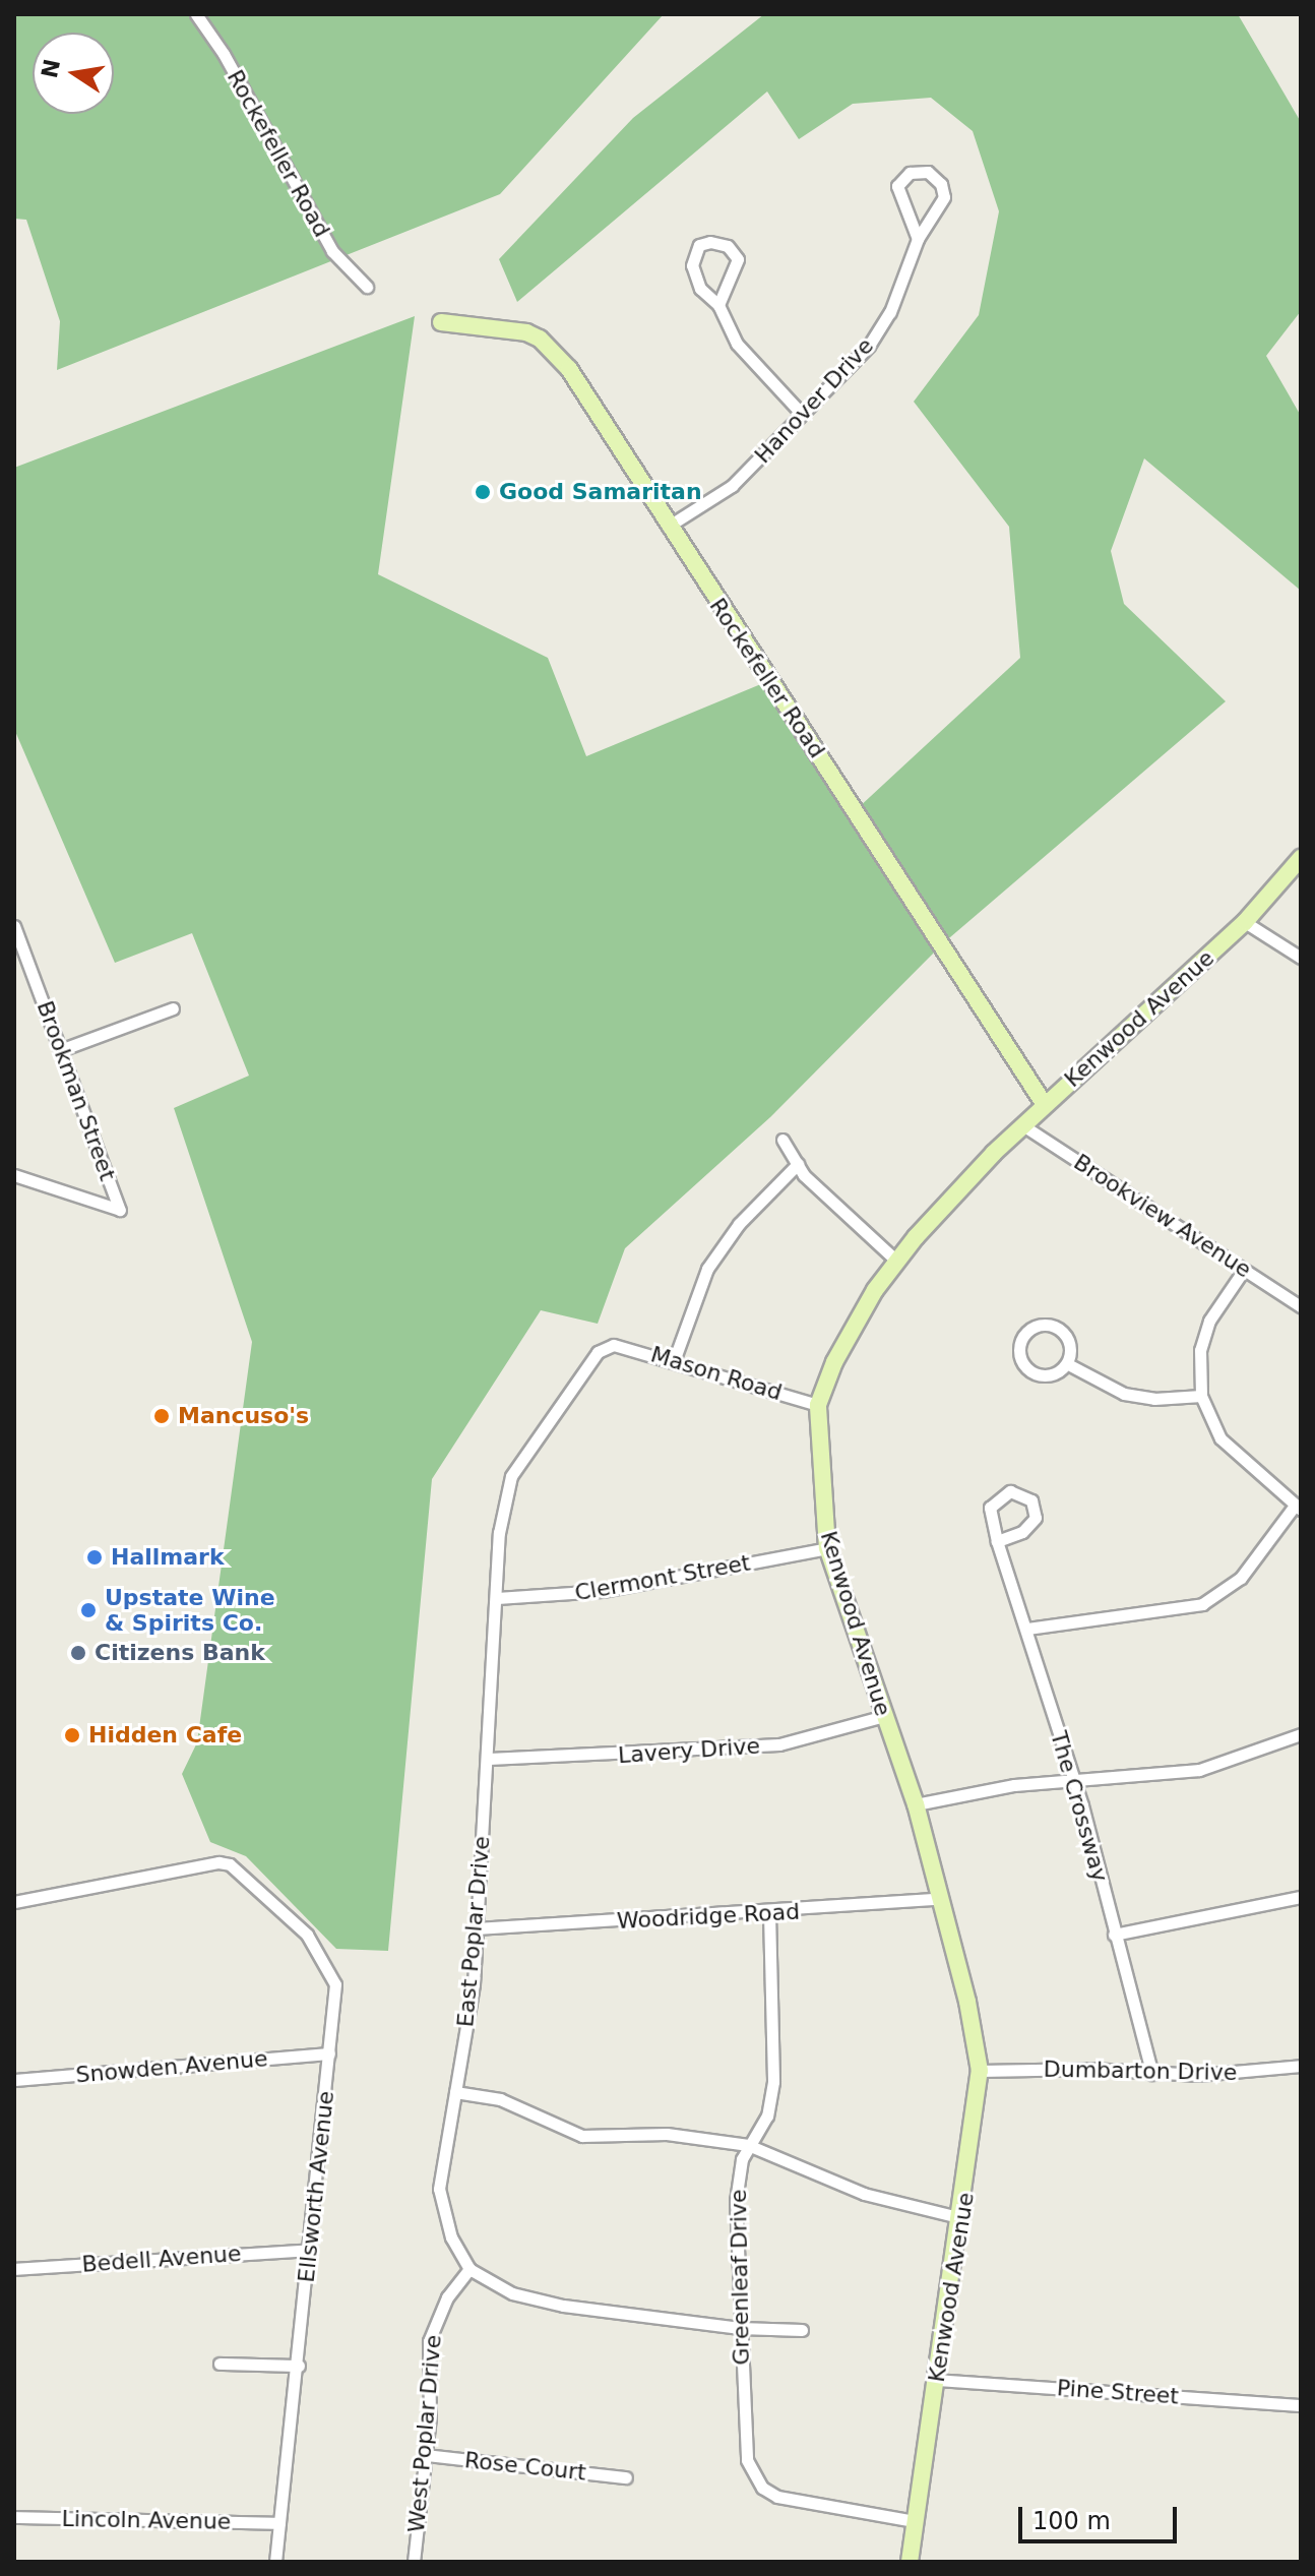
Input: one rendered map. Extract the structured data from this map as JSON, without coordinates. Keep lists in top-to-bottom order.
{
  "streets": {
    "street": [
      "Rockefeller Road",
      "Hanover Drive",
      "Kenwood Avenue",
      "Brookman Street",
      "Brookview Avenue",
      "Mason Road",
      "Clermont Street",
      "Lavery Drive",
      "The Crossway",
      "Woodridge Road",
      "East Poplar Drive",
      "Snowden Avenue",
      "Dumbarton Drive",
      "Ellsworth Avenue",
      "Bedell Avenue",
      "Greenleaf Drive",
      "Pine Street",
      "West Poplar Drive",
      "Rose Court",
      "Lincoln Avenue"
    ]
  },
  "crossings": [
    ["Rockefeller Road", "Hanover Drive"],
    ["Rockefeller Road", "Kenwood Avenue"],
    ["Kenwood Avenue", "Brookview Avenue"],
    ["Kenwood Avenue", "Mason Road"],
    ["Kenwood Avenue", "Clermont Street"],
    ["Kenwood Avenue", "Lavery Drive"],
    ["Kenwood Avenue", "Woodridge Road"],
    ["Kenwood Avenue", "Dumbarton Drive"],
    ["Kenwood Avenue", "Greenleaf Drive"],
    ["Kenwood Avenue", "Pine Street"],
    ["Mason Road", "East Poplar Drive"],
    ["Clermont Street", "East Poplar Drive"],
    ["Lavery Drive", "East Poplar Drive"],
    ["The Crossway", "Dumbarton Drive"],
    ["Woodridge Road", "East Poplar Drive"],
    ["Woodridge Road", "Greenleaf Drive"],
    ["East Poplar Drive", "West Poplar Drive"],
    ["Snowden Avenue", "Ellsworth Avenue"],
    ["Ellsworth Avenue", "Bedell Avenue"],
    ["Ellsworth Avenue", "Lincoln Avenue"],
    ["West Poplar Drive", "Rose Court"]
  ],
  "places": [
    "Good Samaritan",
    "Mancuso's",
    "Hallmark",
    "Upstate Wine & Spirits Co.",
    "Citizens Bank",
    "Hidden Cafe"
  ],
  "scale_bar": "100 m",
  "north": "left"
}
